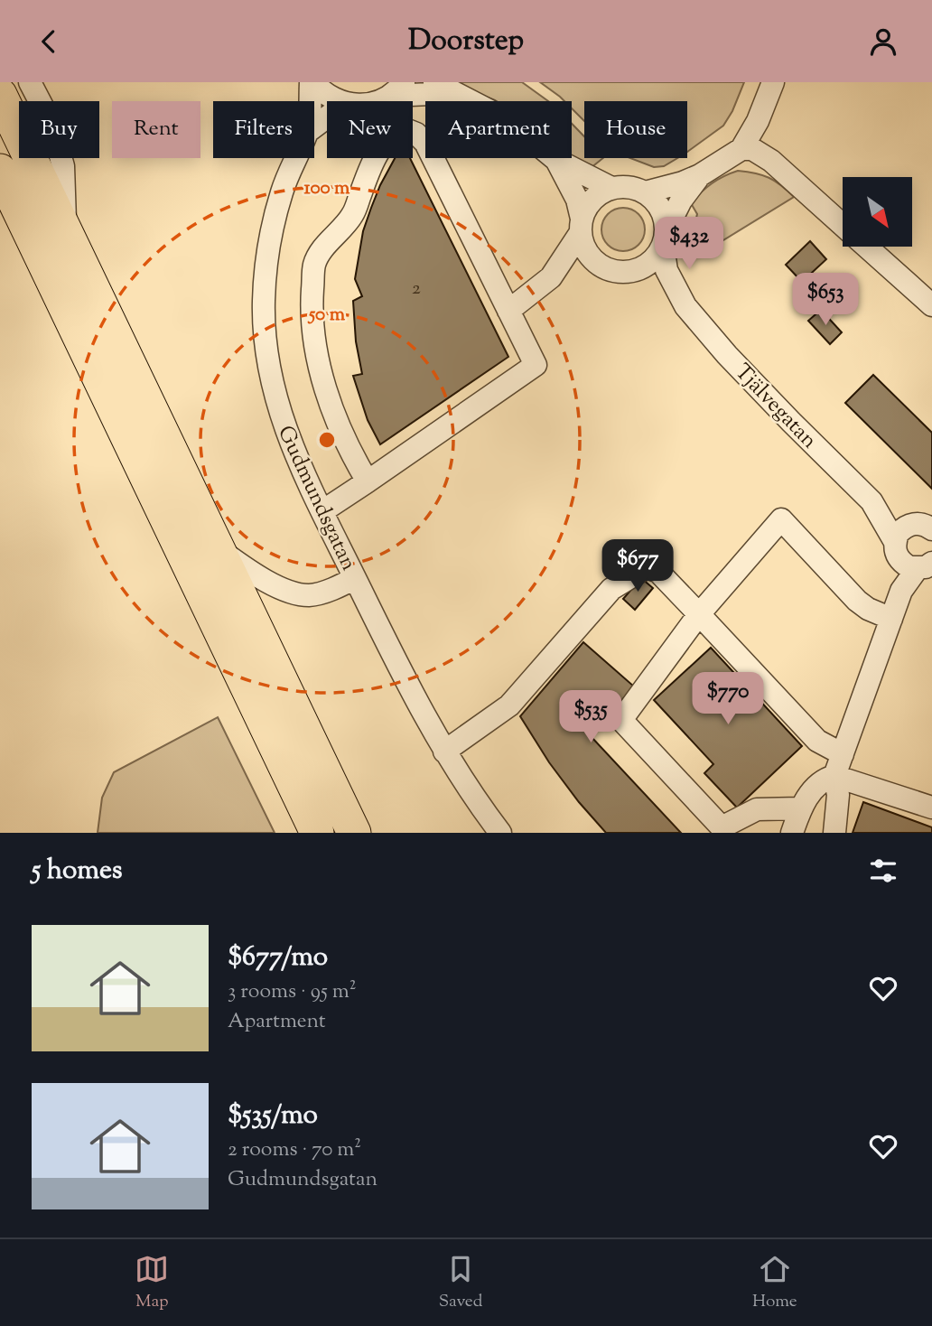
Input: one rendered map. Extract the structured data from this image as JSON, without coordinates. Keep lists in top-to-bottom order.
{
  "streets": {
    "street": ["Tjälvegatan", "Gudmundsgatan"]
  },
  "house_numbers": ["2"],
  "north": "bottom right",
  "page": {
    "header": "Doorstep",
    "chip": [
      "Buy",
      "Rent",
      "Filters",
      "New",
      "Apartment",
      "House"
    ],
    "price": [
      "$432",
      "$653",
      "$677",
      "$770",
      "$535"
    ],
    "heading": "5 homes",
    "list": [
      {
        "name": "$677/mo",
        "note": "3 rooms · 95 m² · Apartment"
      },
      {
        "name": "$535/mo",
        "note": "2 rooms · 70 m² · Gudmundsgatan"
      }
    ],
    "tabs": ["Map", "Saved", "Home"]
  },
  "rings": ["100 m", "50 m"]
}
